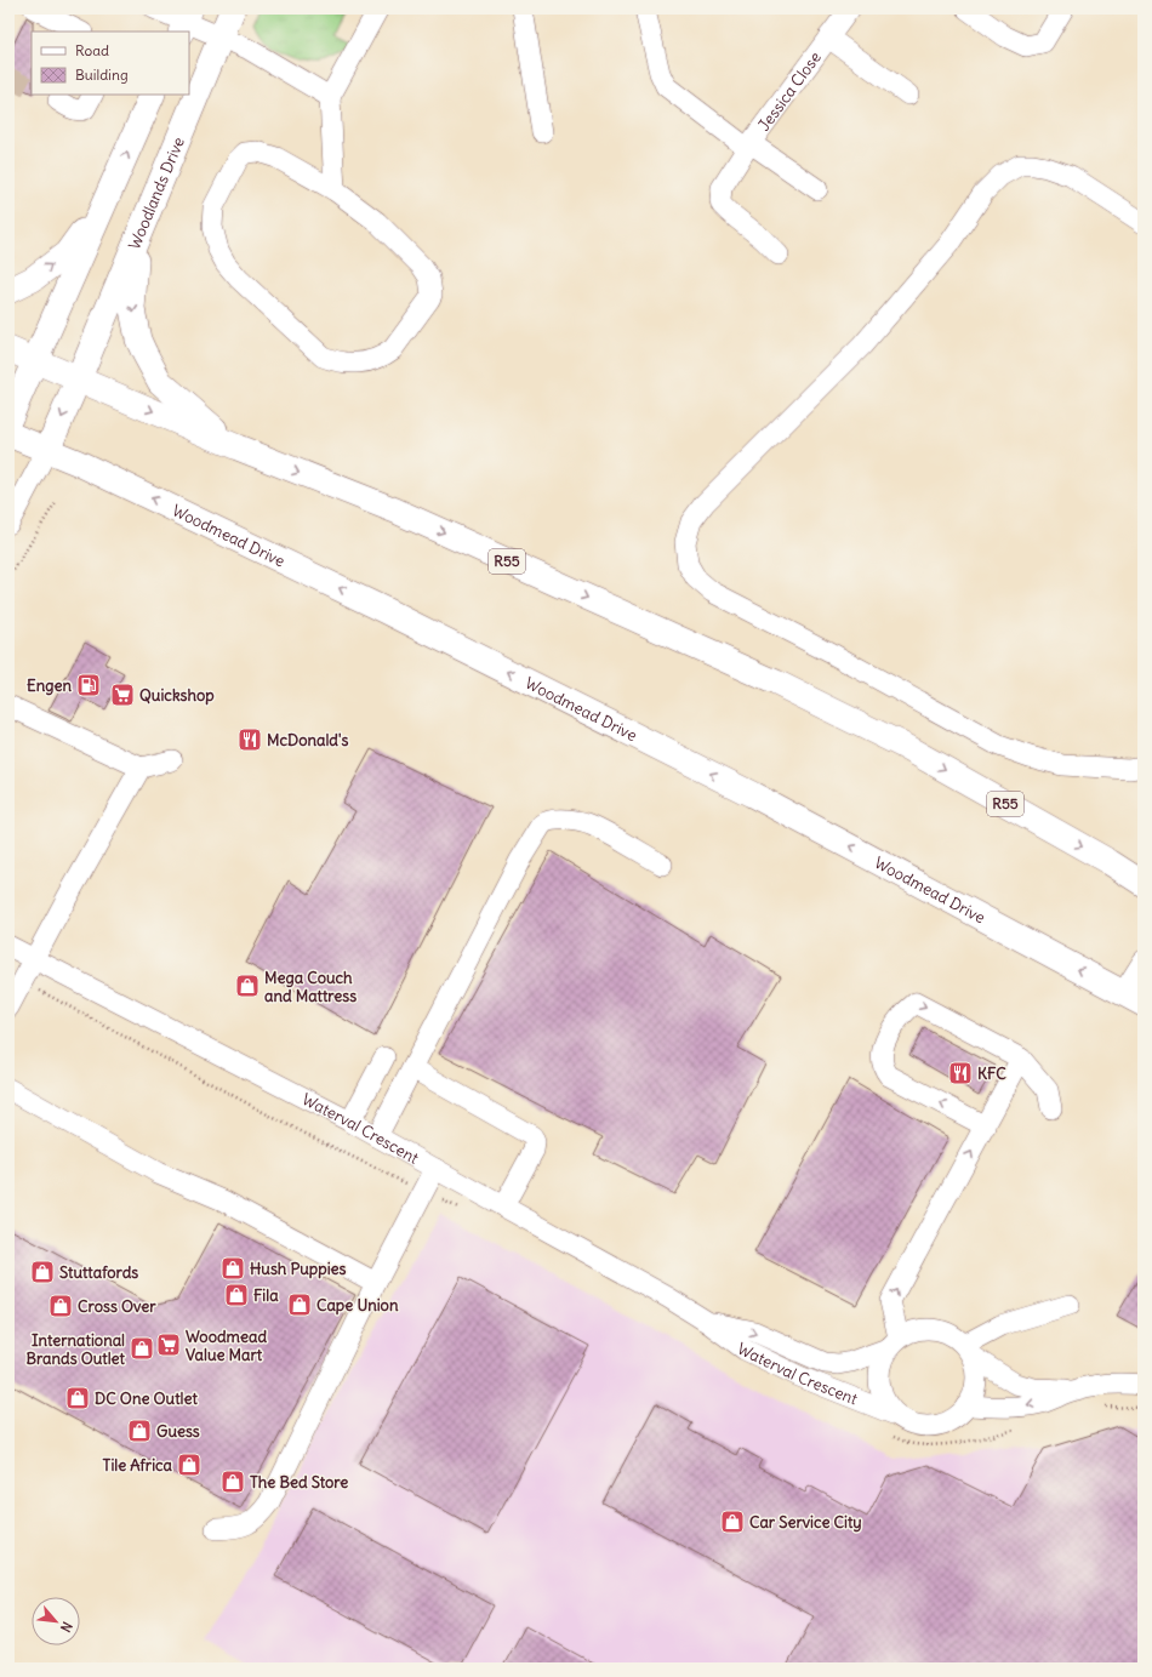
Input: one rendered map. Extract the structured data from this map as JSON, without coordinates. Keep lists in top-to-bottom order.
{
  "streets": {
    "main road": ["Woodlands Drive", "Woodmead Drive", "R55"],
    "street": ["Jessica Close", "Waterval Crescent"]
  },
  "crossings": [
    ["Woodlands Drive", "Woodmead Drive"],
    ["Woodlands Drive", "R55"]
  ],
  "places": {
    "fuel station": ["Engen"],
    "supermarket": ["Quickshop", "Woodmead Value Mart"],
    "restaurant": ["McDonald's", "KFC"],
    "shop": [
      "Mega Couch and Mattress",
      "Hush Puppies",
      "Stuttafords",
      "Fila",
      "Cape Union",
      "Cross Over",
      "International Brands Outlet",
      "DC One Outlet",
      "Guess",
      "Tile Africa",
      "The Bed Store",
      "Car Service City"
    ]
  },
  "legend": ["Road", "Building"],
  "north": "bottom right"
}
